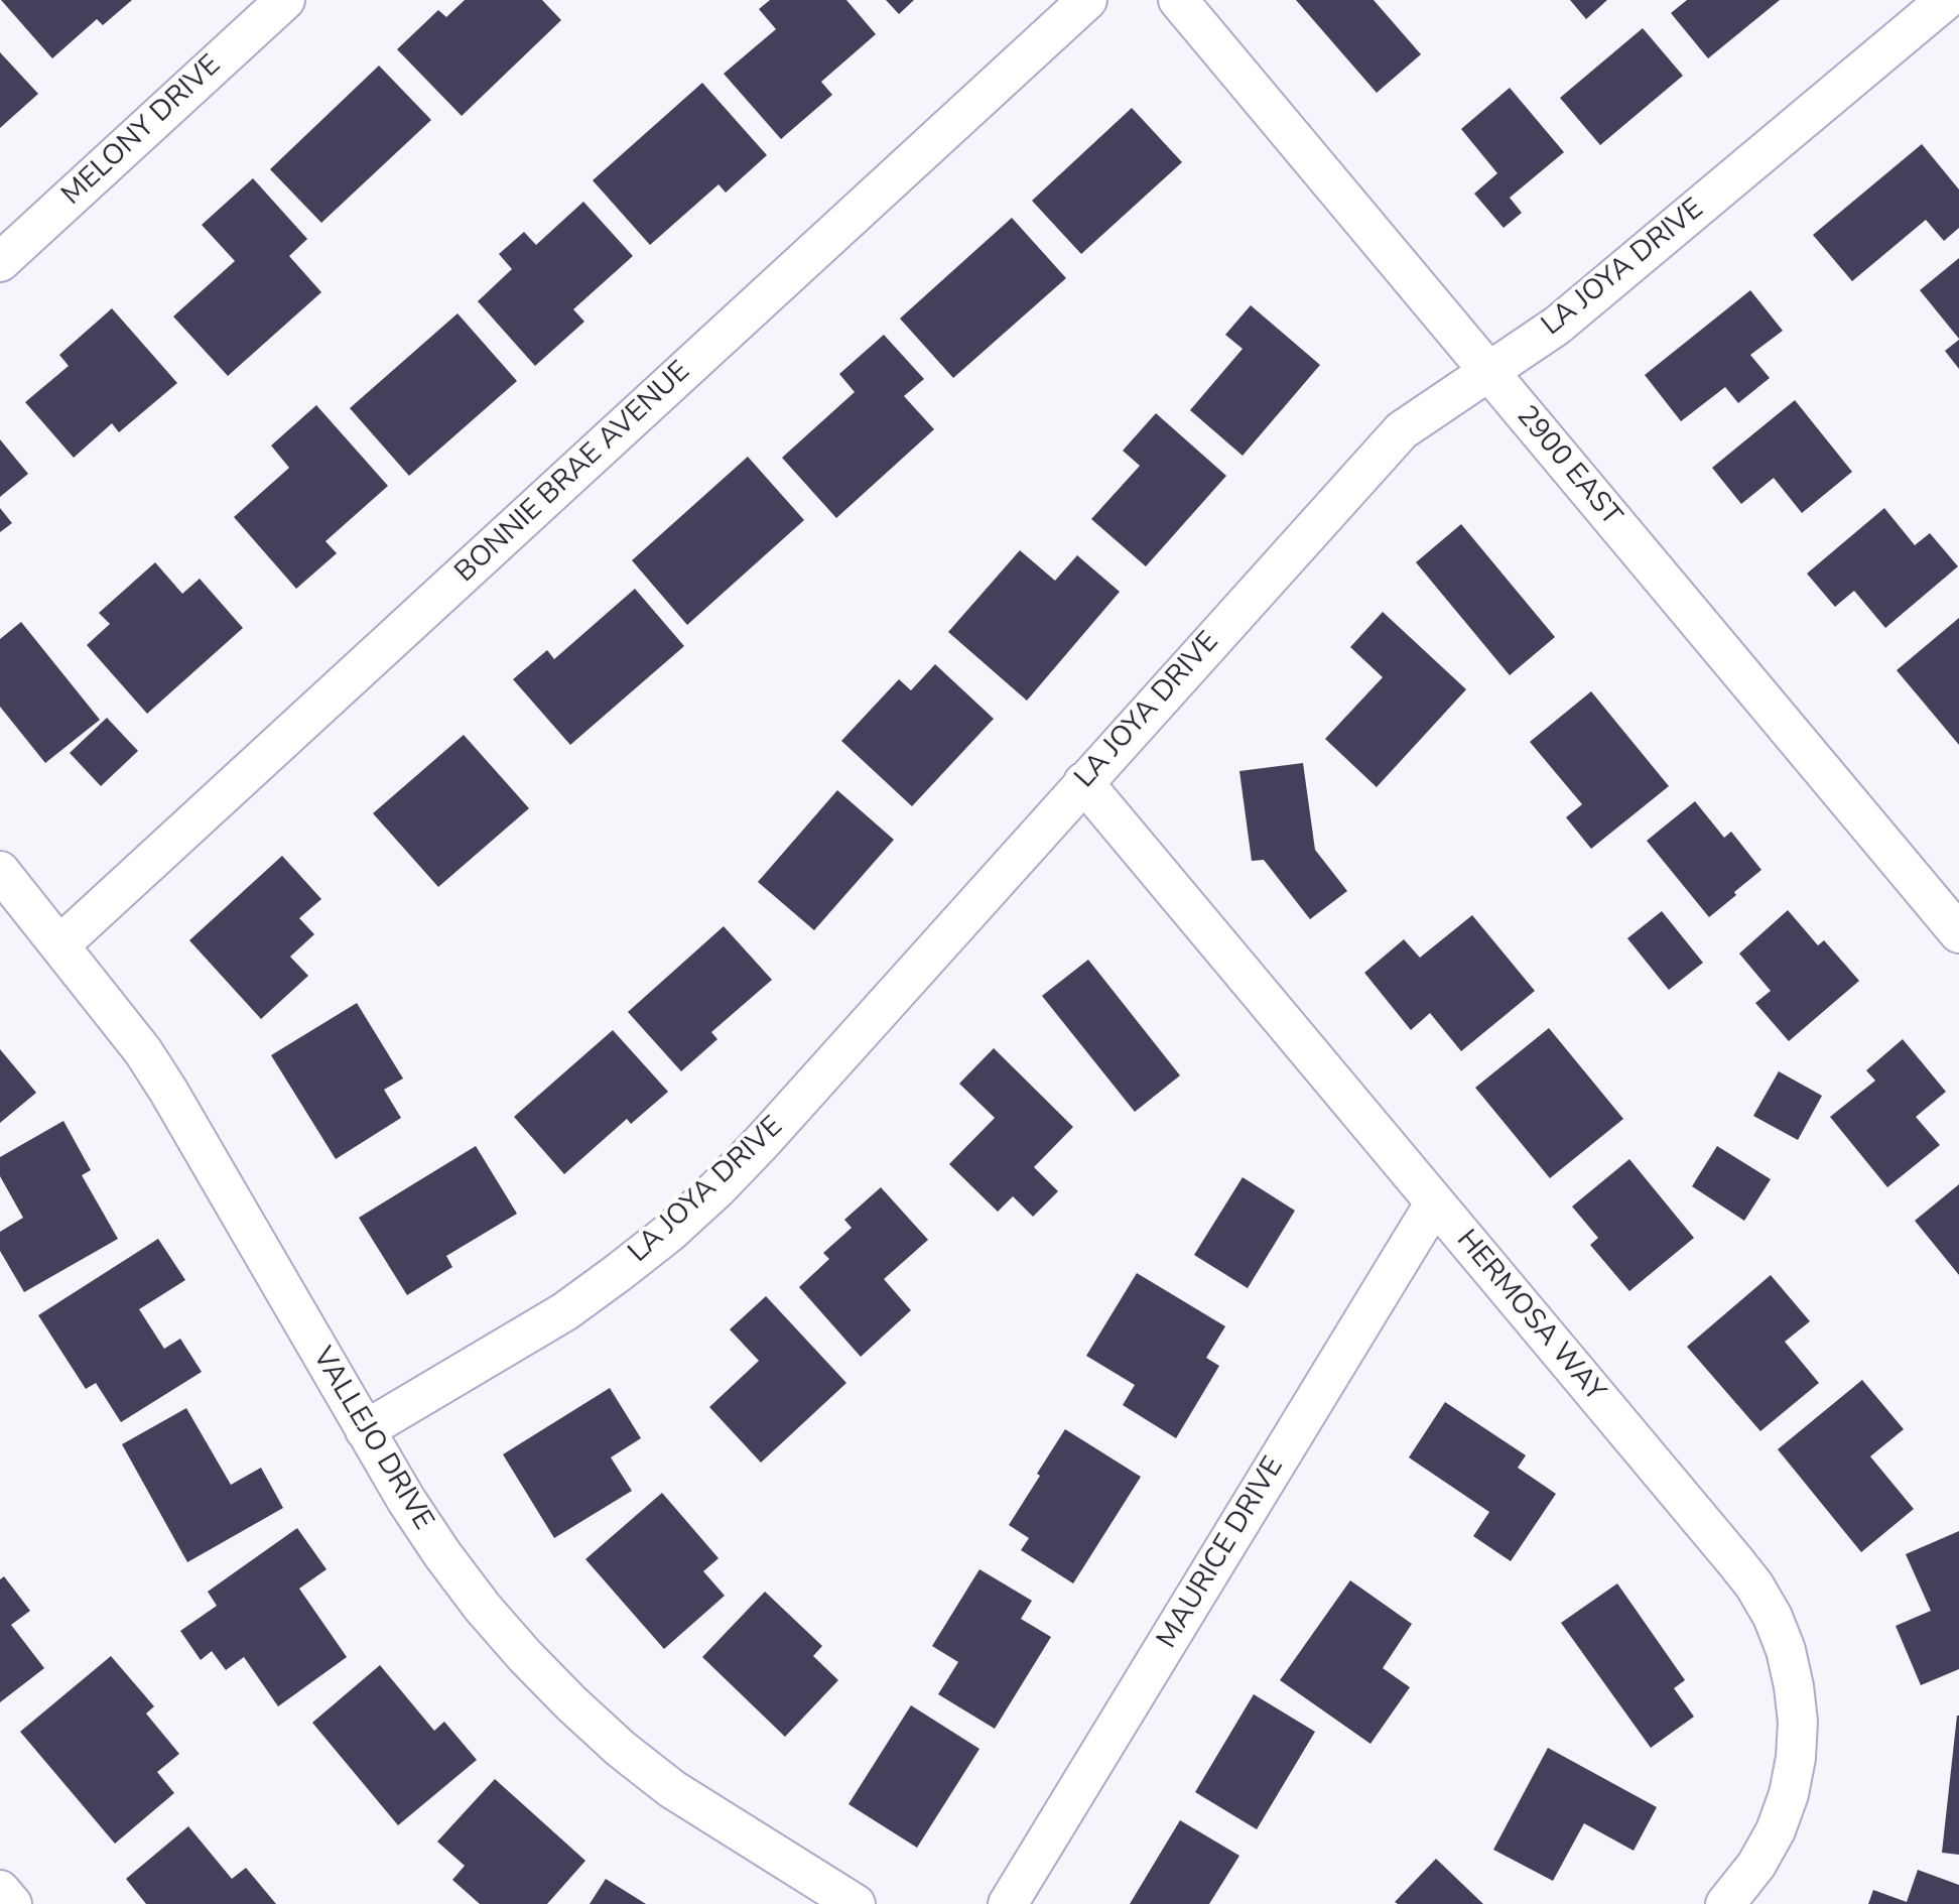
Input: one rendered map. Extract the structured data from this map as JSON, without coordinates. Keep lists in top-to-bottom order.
{
  "streets": {
    "street": [
      "MELONY DRIVE",
      "LA JOYA DRIVE",
      "2900 EAST",
      "BONNIE BRAE AVENUE",
      "HERMOSA WAY",
      "VALLEJO DRIVE",
      "MAURICE DRIVE"
    ]
  },
  "crossings": [
    ["LA JOYA DRIVE", "2900 EAST"],
    ["LA JOYA DRIVE", "HERMOSA WAY"],
    ["LA JOYA DRIVE", "VALLEJO DRIVE"],
    ["BONNIE BRAE AVENUE", "VALLEJO DRIVE"],
    ["HERMOSA WAY", "MAURICE DRIVE"]
  ]
}
